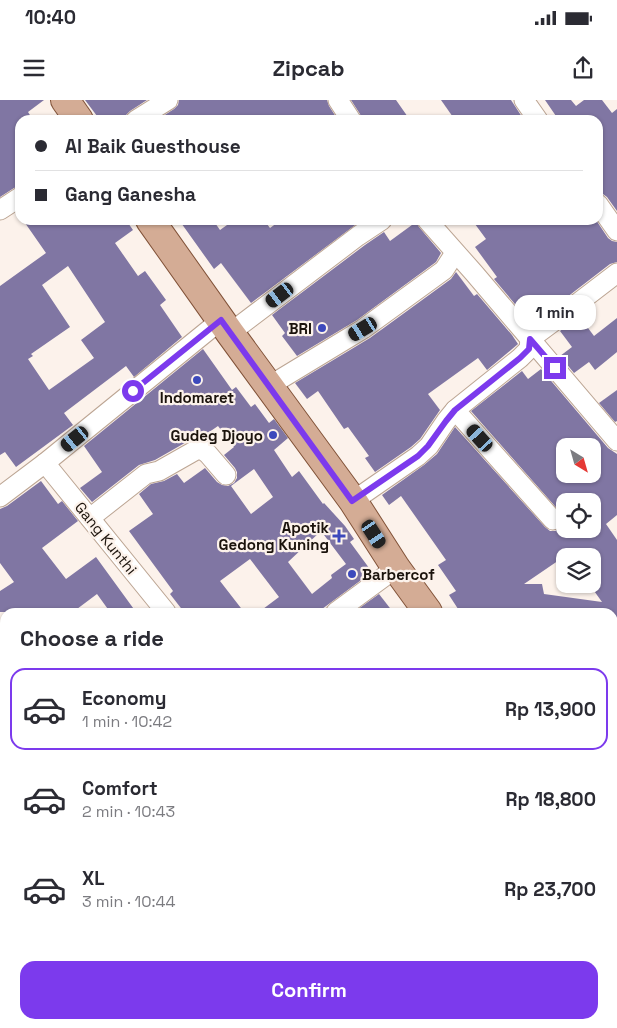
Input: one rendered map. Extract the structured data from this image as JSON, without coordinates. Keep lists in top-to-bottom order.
{
  "streets": {
    "street": ["Gang Kunthi"]
  },
  "places": {
    "other": [
      "BRI",
      "Indomaret",
      "Gudeg Djoyo",
      "Barbercof"
    ],
    "health": ["Apotik Gedong Kuning"]
  },
  "north": "bottom right",
  "page": {
    "status": "10:40",
    "header": "Zipcab",
    "banner": ["Al Baik Guesthouse", "Gang Ganesha"],
    "bubble": "1 min",
    "heading": "Choose a ride",
    "list": [
      {
        "name": "Economy",
        "note": "1 min · 10:42",
        "value": "Rp 13,900"
      },
      {
        "name": "Comfort",
        "note": "2 min · 10:43",
        "value": "Rp 18,800"
      },
      {
        "name": "XL",
        "note": "3 min · 10:44",
        "value": "Rp 23,700"
      }
    ],
    "buttons": "Confirm"
  }
}
